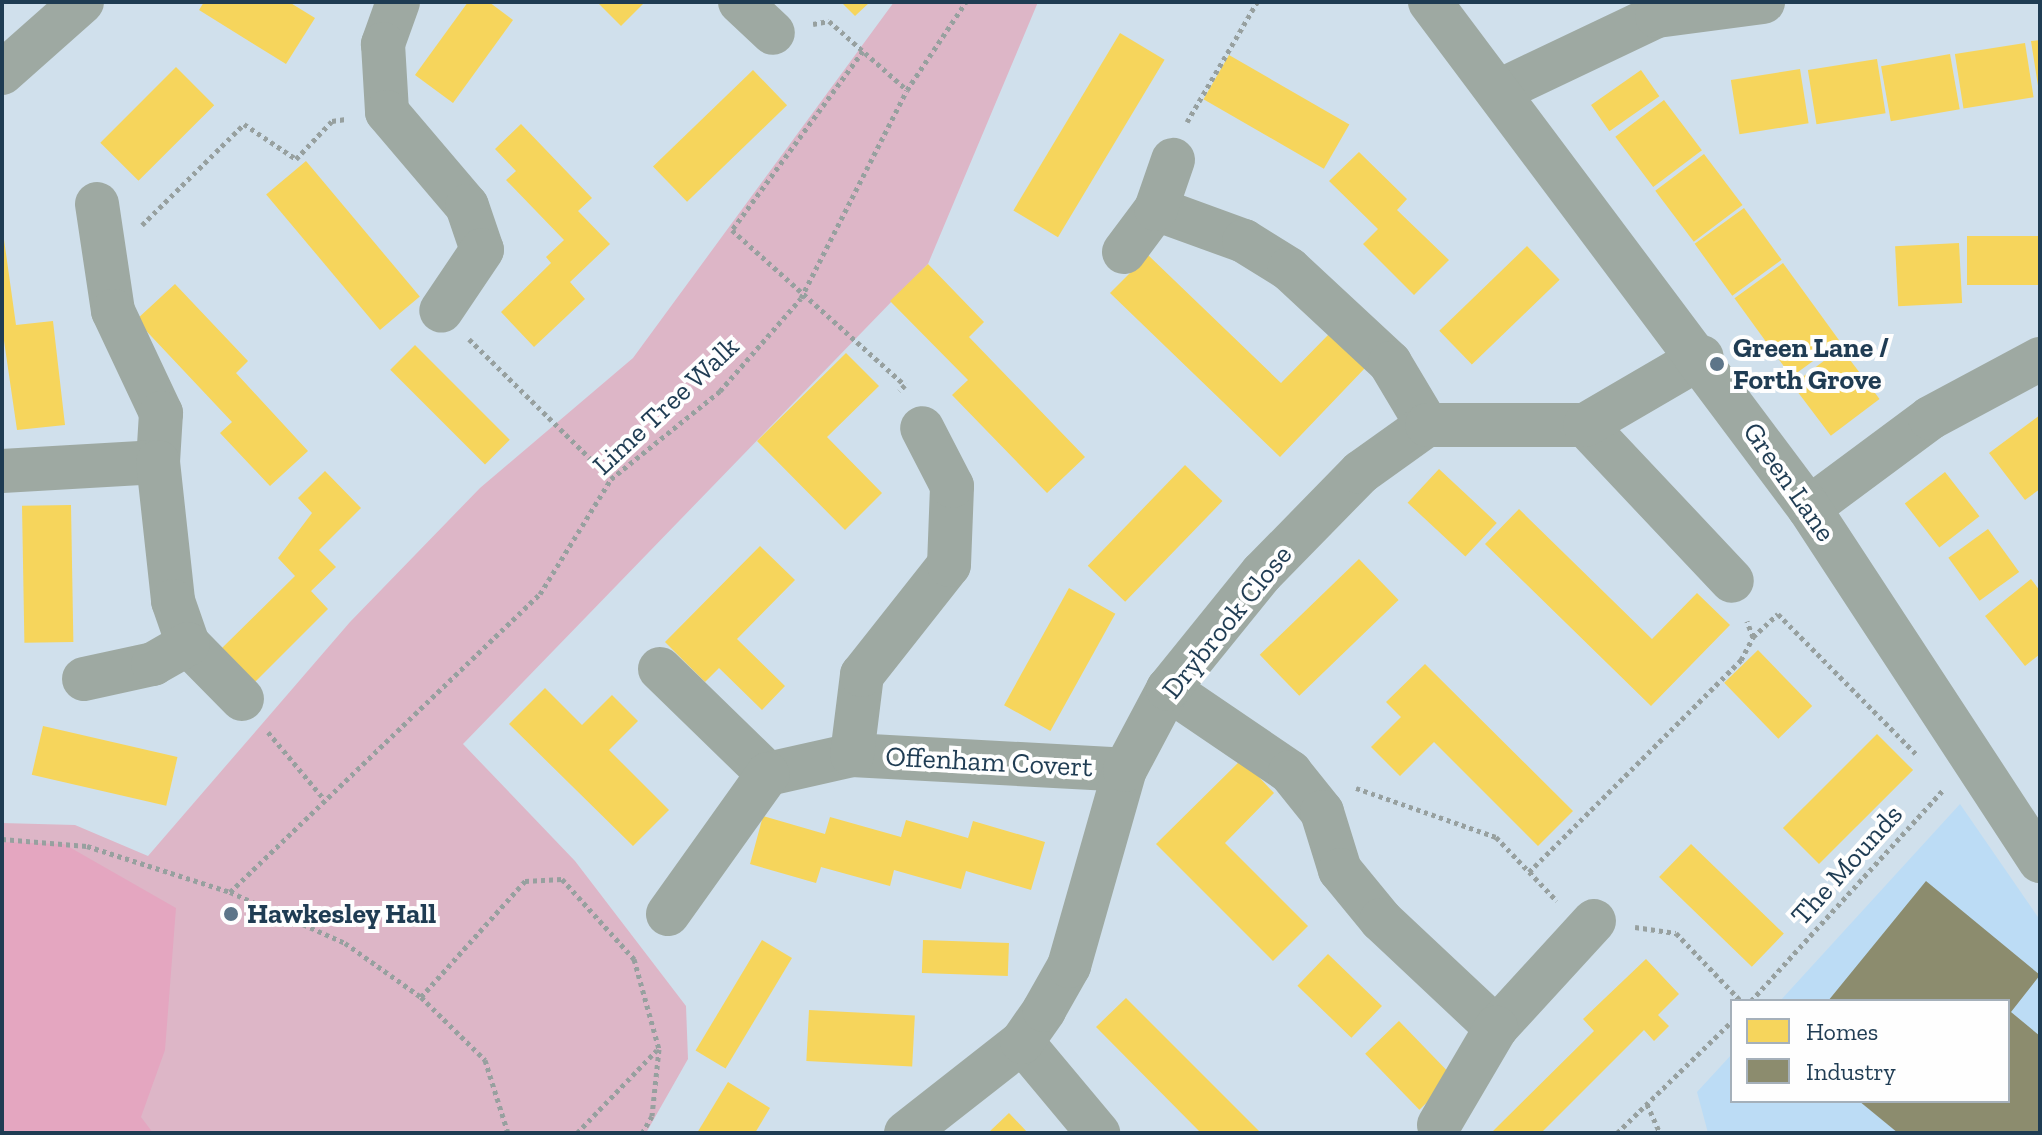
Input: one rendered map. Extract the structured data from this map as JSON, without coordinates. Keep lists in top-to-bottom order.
{
  "streets": {
    "street": ["Green Lane", "Drybrook Close", "Offenham Covert"],
    "path": ["Lime Tree Walk", "The Mounds"]
  },
  "crossings": [
    ["Drybrook Close", "Offenham Covert"]
  ],
  "places": ["Green Lane / Forth Grove", "Hawkesley Hall"],
  "legend": ["Homes", "Industry"]
}
